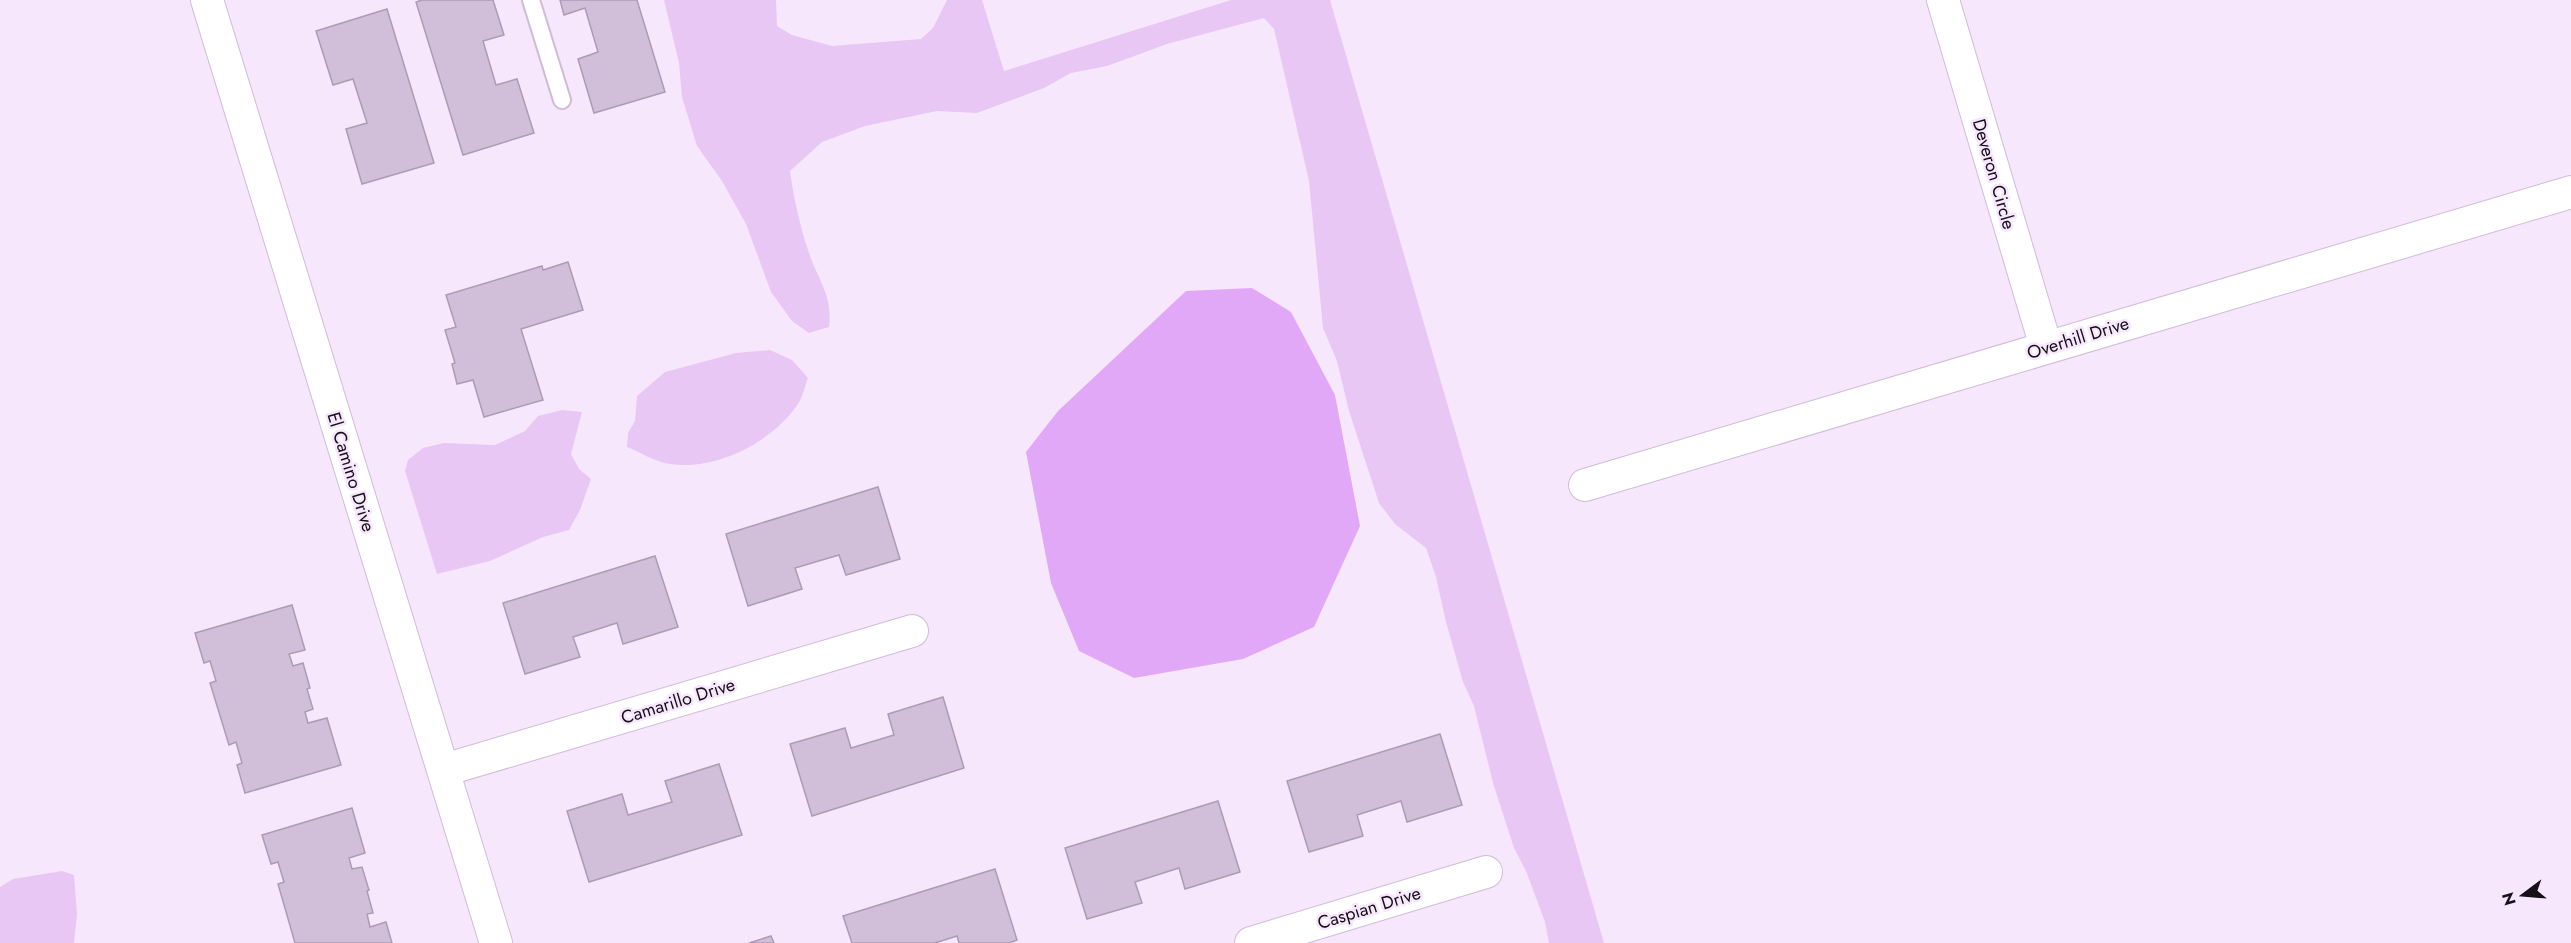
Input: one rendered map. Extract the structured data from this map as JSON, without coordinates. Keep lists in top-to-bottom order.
{
  "streets": {
    "street": [
      "Deveron Circle",
      "Overhill Drive",
      "El Camino Drive",
      "Camarillo Drive",
      "Caspian Drive"
    ]
  },
  "crossings": [
    ["Deveron Circle", "Overhill Drive"],
    ["El Camino Drive", "Camarillo Drive"]
  ],
  "north": "left"
}
